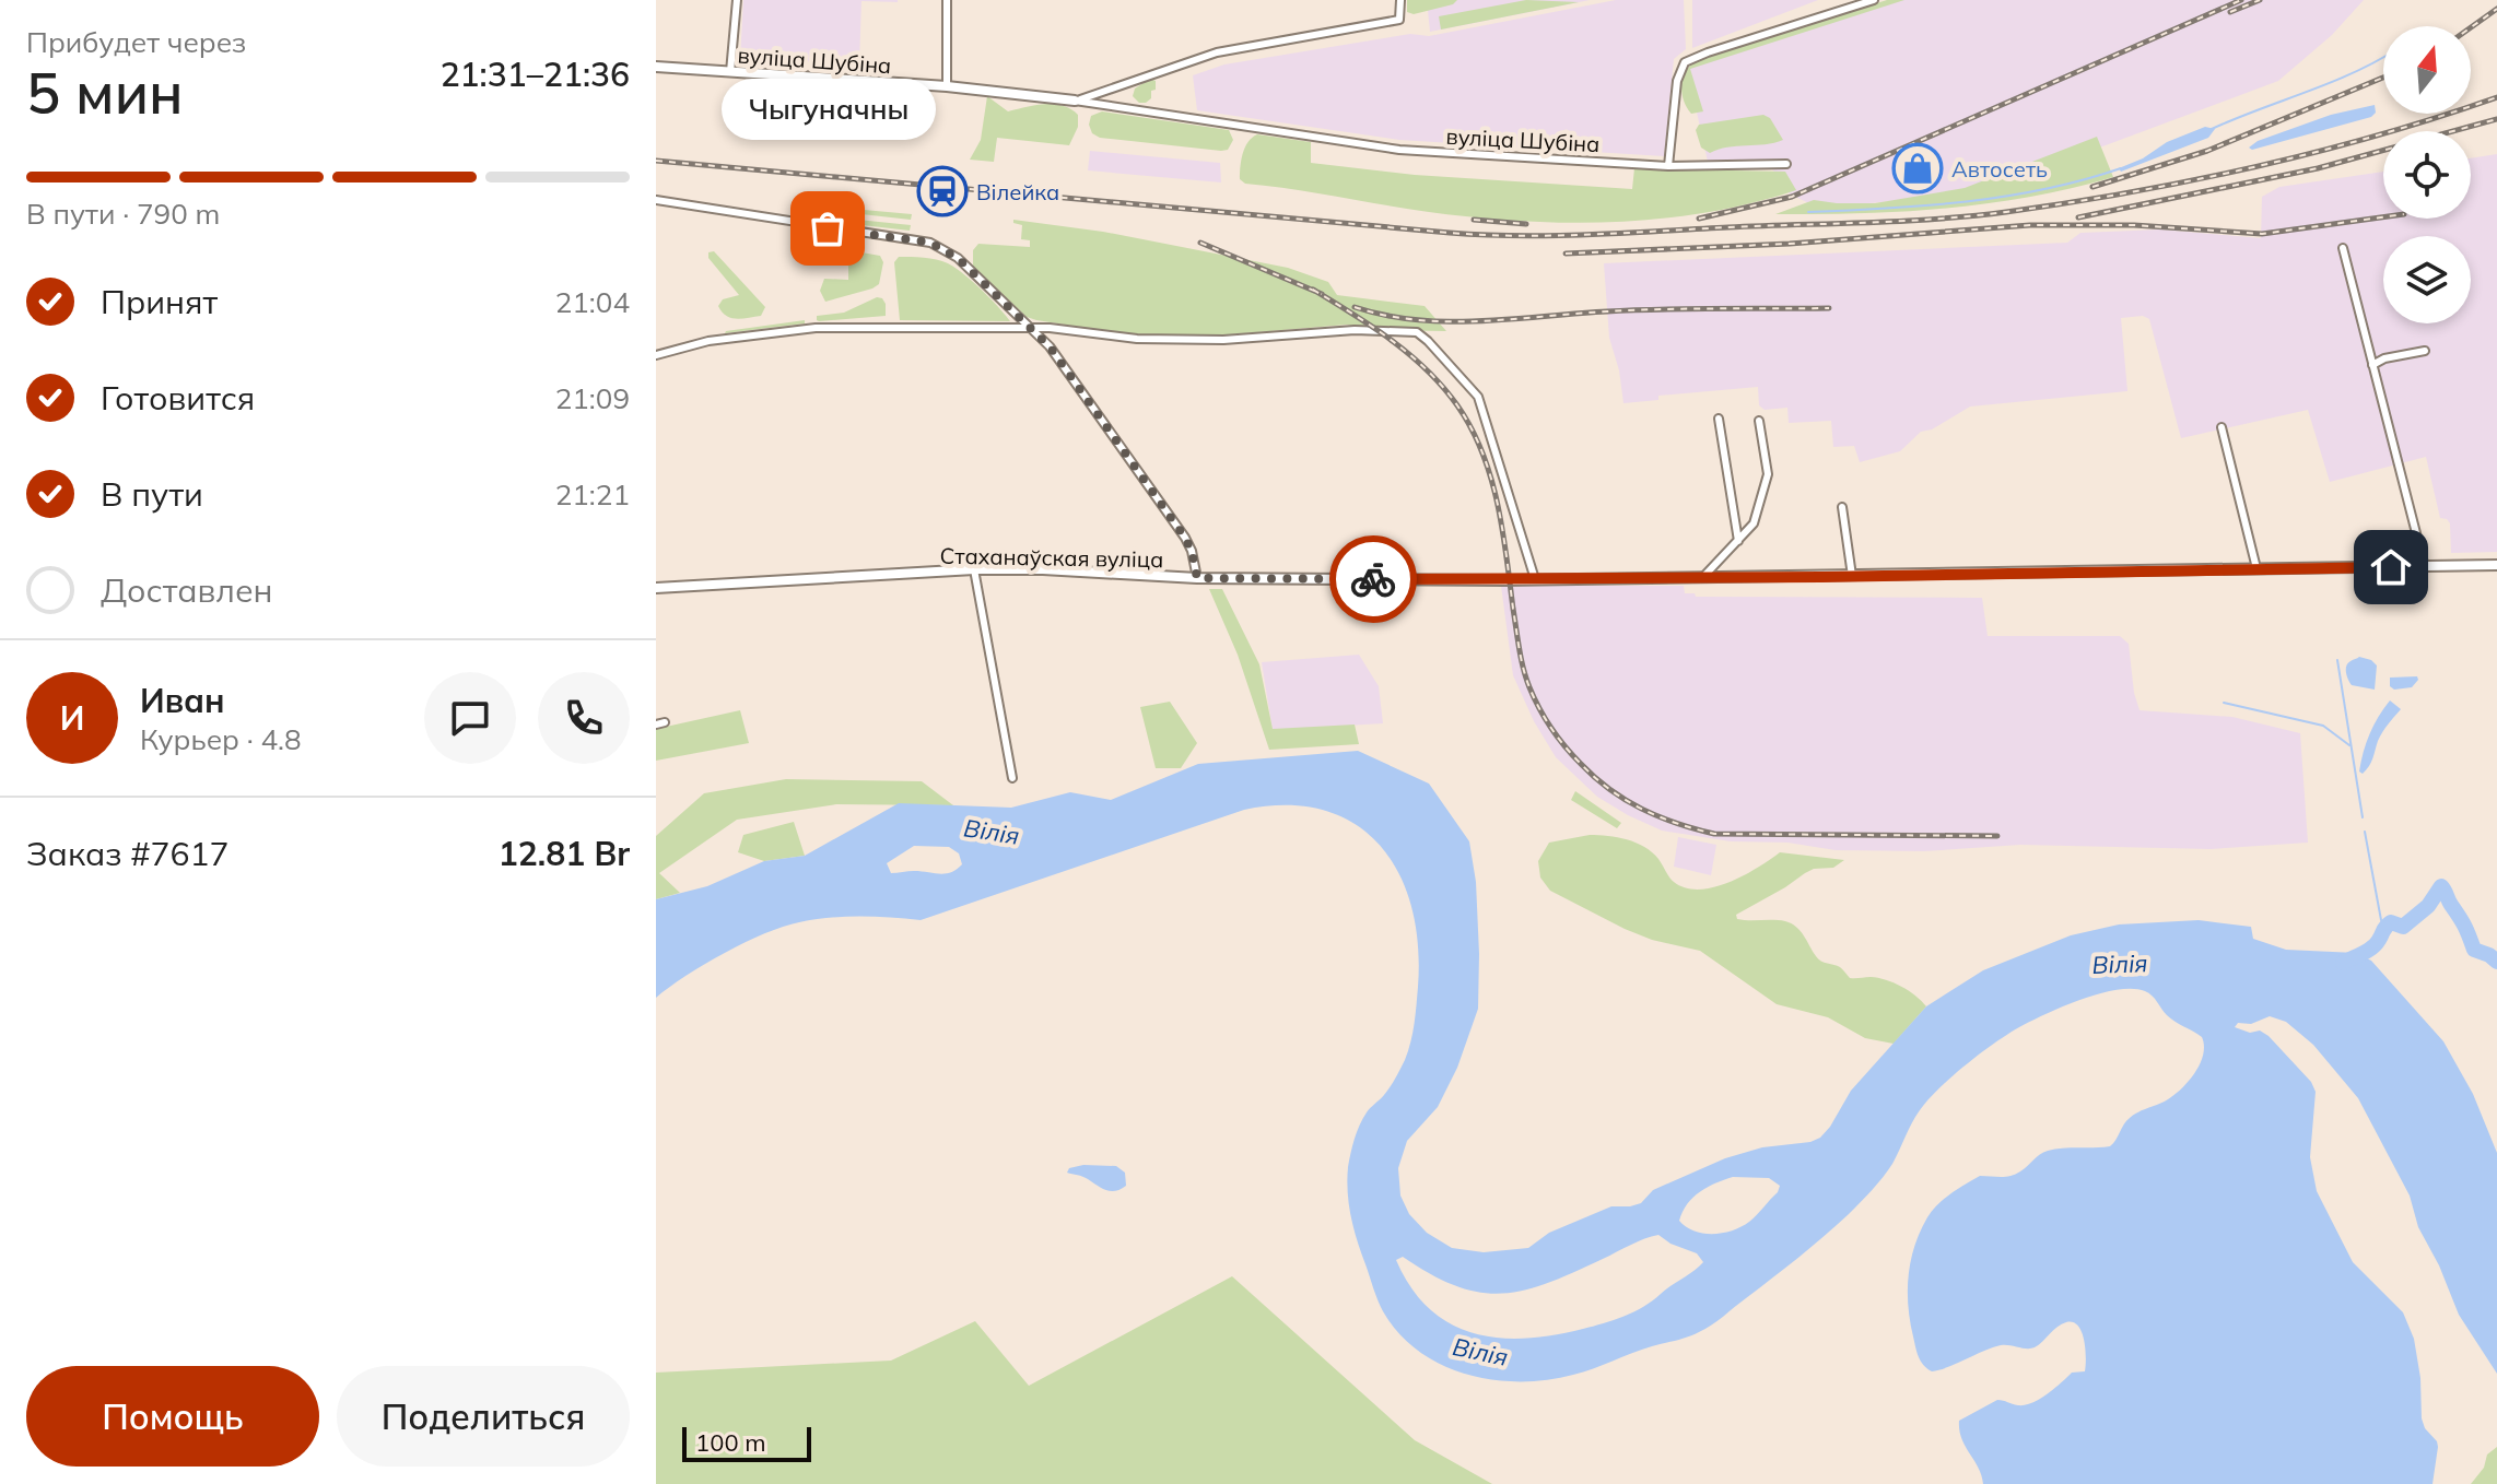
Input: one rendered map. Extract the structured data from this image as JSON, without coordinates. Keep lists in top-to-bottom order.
{
  "streets": {
    "street": ["вуліца Шубіна", "Стаханаўская вуліца"]
  },
  "water": ["Вілія"],
  "places": {
    "shop": ["Автосеть"],
    "station": ["Вілейка"],
    "other": ["Чыгуначны"]
  },
  "scale_bar": "100 m",
  "north": "top",
  "page": {
    "heading": ["5 мин", "Прибудет через", "21:31–21:36"],
    "panel": [
      "Иван",
      "Курьер · 4.8",
      "Заказ #7617",
      "12.81 Br"
    ],
    "bubble": "Чыгуначны",
    "bar": "В пути · 790 m",
    "list": [
      ["Принят", "21:04"],
      ["Готовится", "21:09"],
      ["В пути", "21:21"],
      "Доставлен"
    ],
    "round": "И",
    "buttons": ["Помощь", "Поделиться"],
    "scale": "100 m"
  }
}
